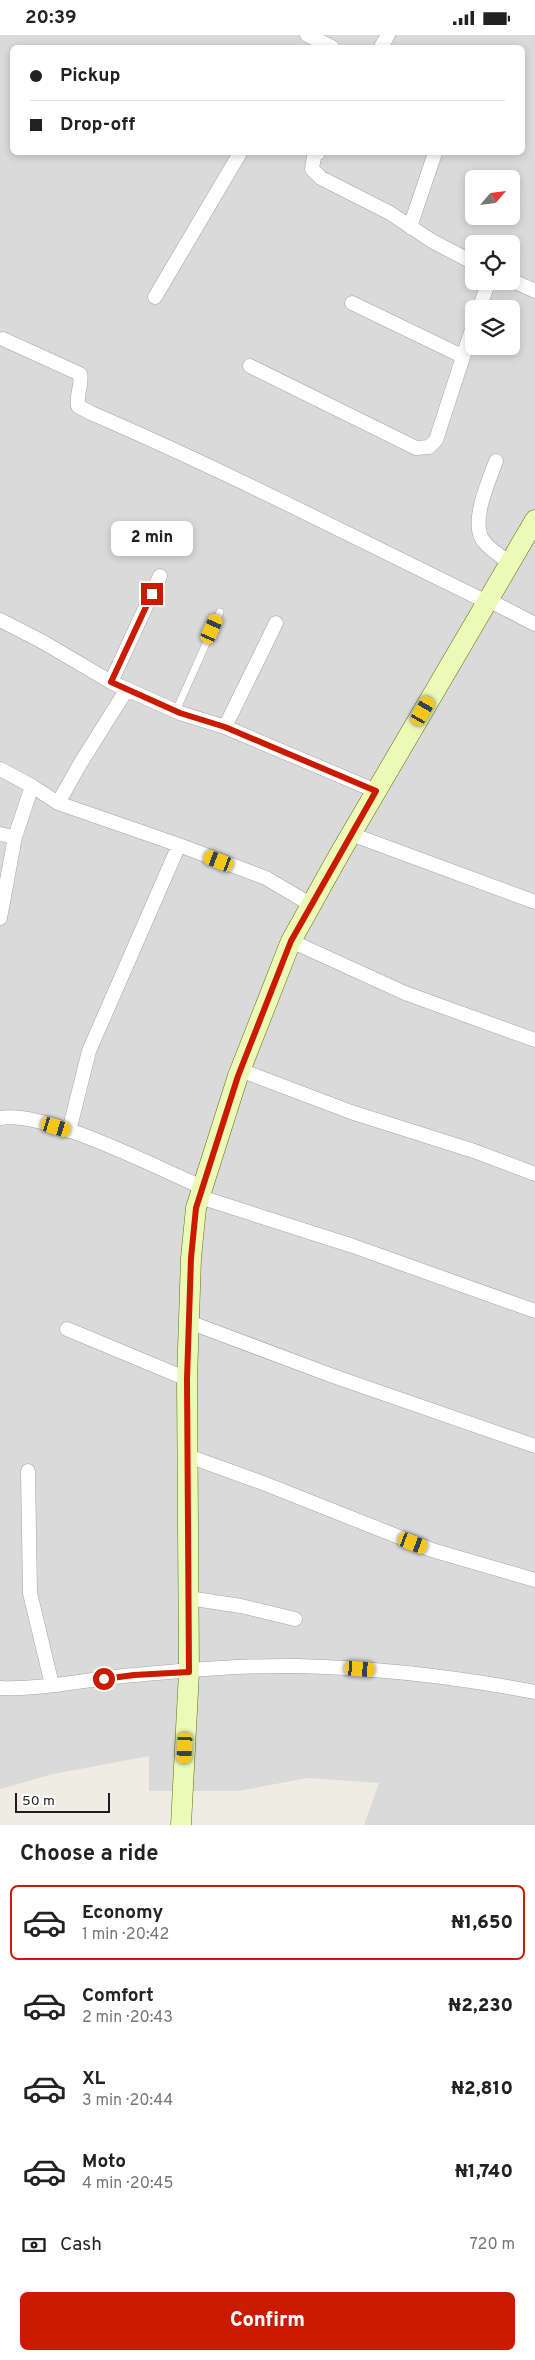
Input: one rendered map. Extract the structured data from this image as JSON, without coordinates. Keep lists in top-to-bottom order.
{
  "scale_bar": "50 m",
  "north": "top right",
  "page": {
    "status": "20:39",
    "banner": ["Pickup", "Drop-off"],
    "bubble": "2 min",
    "scale": "50 m",
    "heading": "Choose a ride",
    "list": [
      {
        "name": "Economy",
        "note": "1 min · 20:42",
        "value": "₦1,650"
      },
      {
        "name": "Comfort",
        "note": "2 min · 20:43",
        "value": "₦2,230"
      },
      {
        "name": "XL",
        "note": "3 min · 20:44",
        "value": "₦2,810"
      },
      {
        "name": "Moto",
        "note": "4 min · 20:45",
        "value": "₦1,740"
      }
    ],
    "pay": ["Cash", "720 m"],
    "buttons": "Confirm"
  }
}
